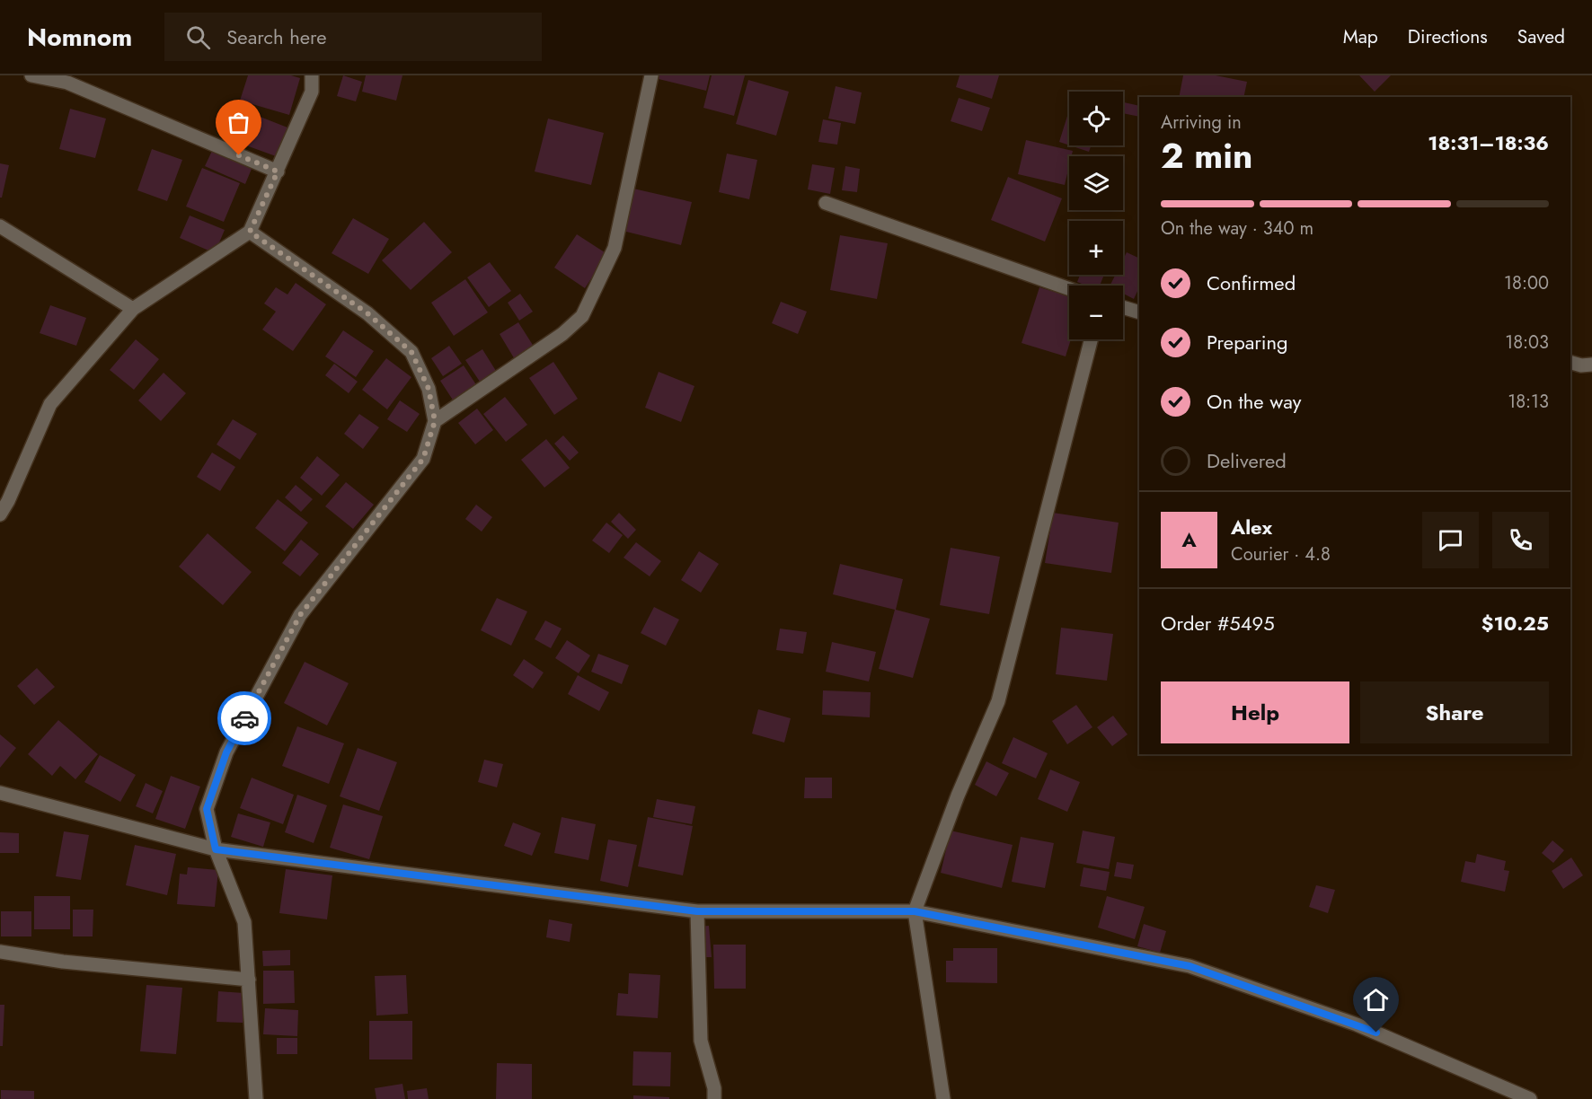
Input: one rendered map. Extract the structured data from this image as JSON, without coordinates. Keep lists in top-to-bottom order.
{
  "page": {
    "header": "Nomnom",
    "search": "Search here",
    "nav": ["Map", "Directions", "Saved"],
    "map_buttons": ["+", "−"],
    "heading": ["2 min", "Arriving in", "18:31–18:36"],
    "panel": [
      "Alex",
      "Courier · 4.8",
      "Order #5495",
      "$10.25"
    ],
    "bar": "On the way · 340 m",
    "list": [
      ["Confirmed", "18:00"],
      ["Preparing", "18:03"],
      ["On the way", "18:13"],
      "Delivered"
    ],
    "round": "A",
    "buttons": ["Help", "Share"]
  }
}
